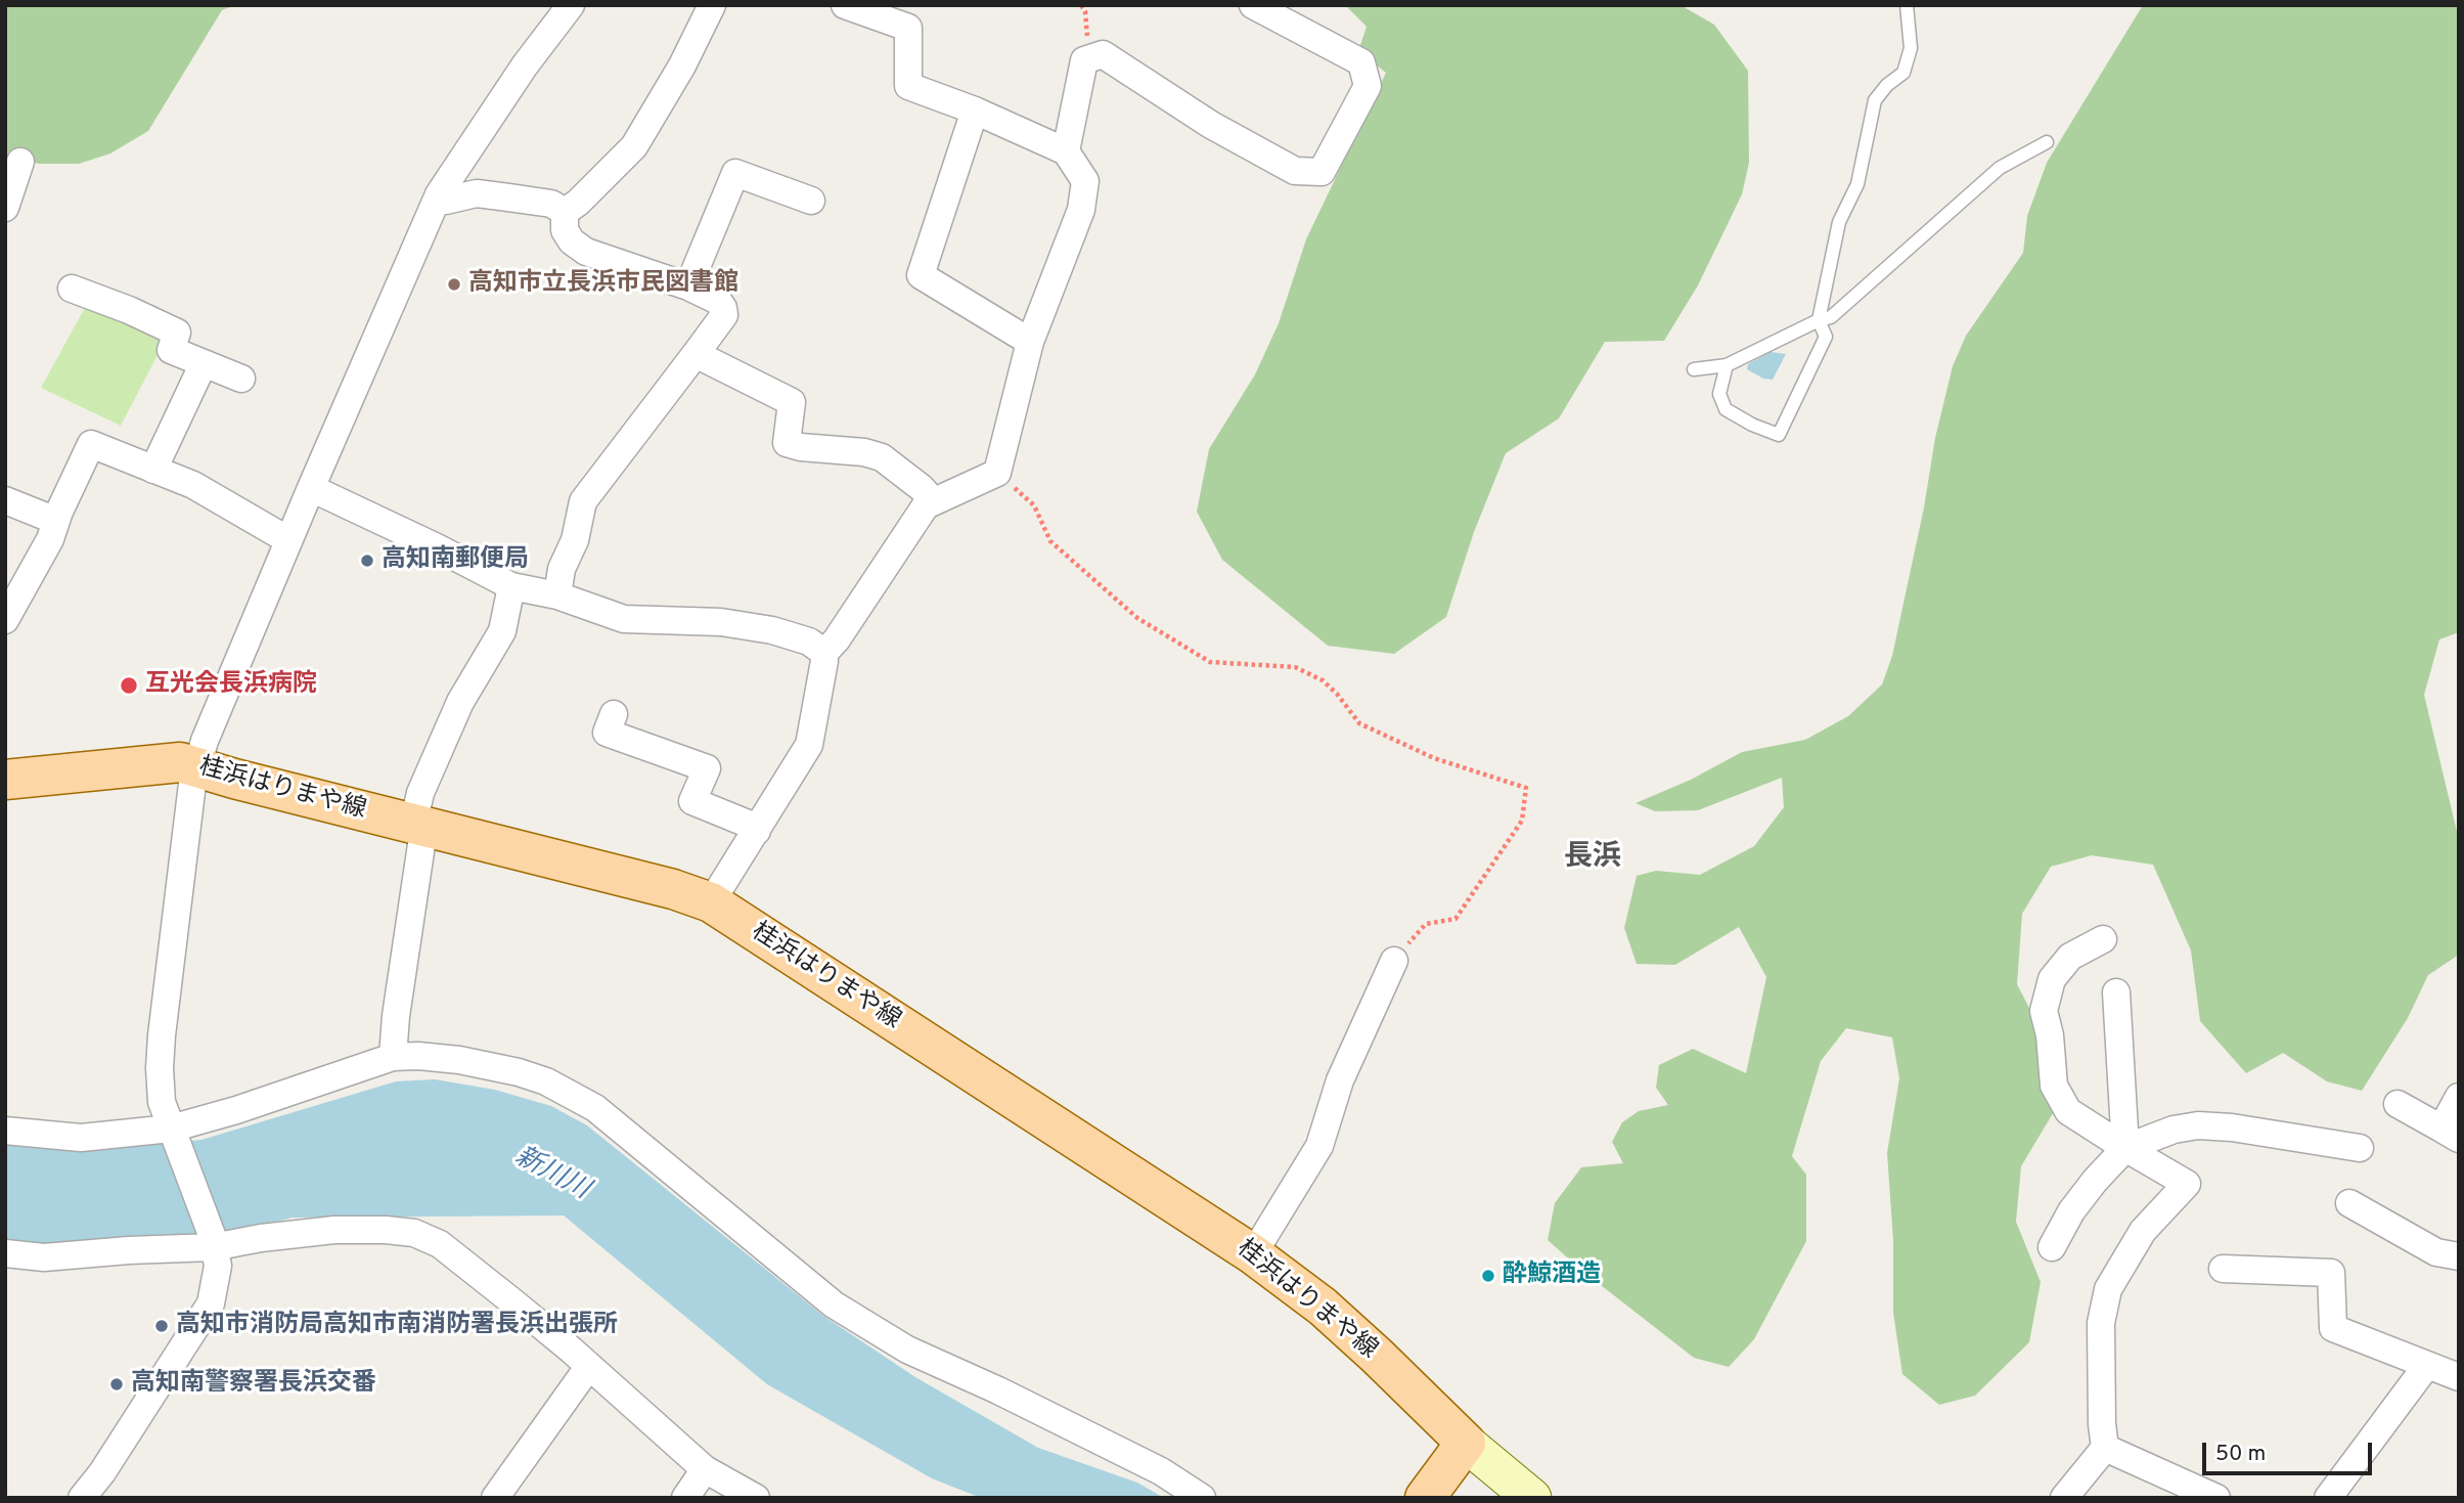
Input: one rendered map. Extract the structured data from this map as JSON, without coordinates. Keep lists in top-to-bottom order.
{
  "streets": {
    "main road": ["桂浜はりまや線"]
  },
  "districts": ["長浜"],
  "water": ["新川川"],
  "places": [
    "高知市立長浜市民図書館",
    "高知南郵便局",
    "互光会長浜病院",
    "酔鯨酒造",
    "高知市消防局高知市南消防署長浜出張所",
    "高知南警察署長浜交番"
  ],
  "scale_bar": "50 m"
}
